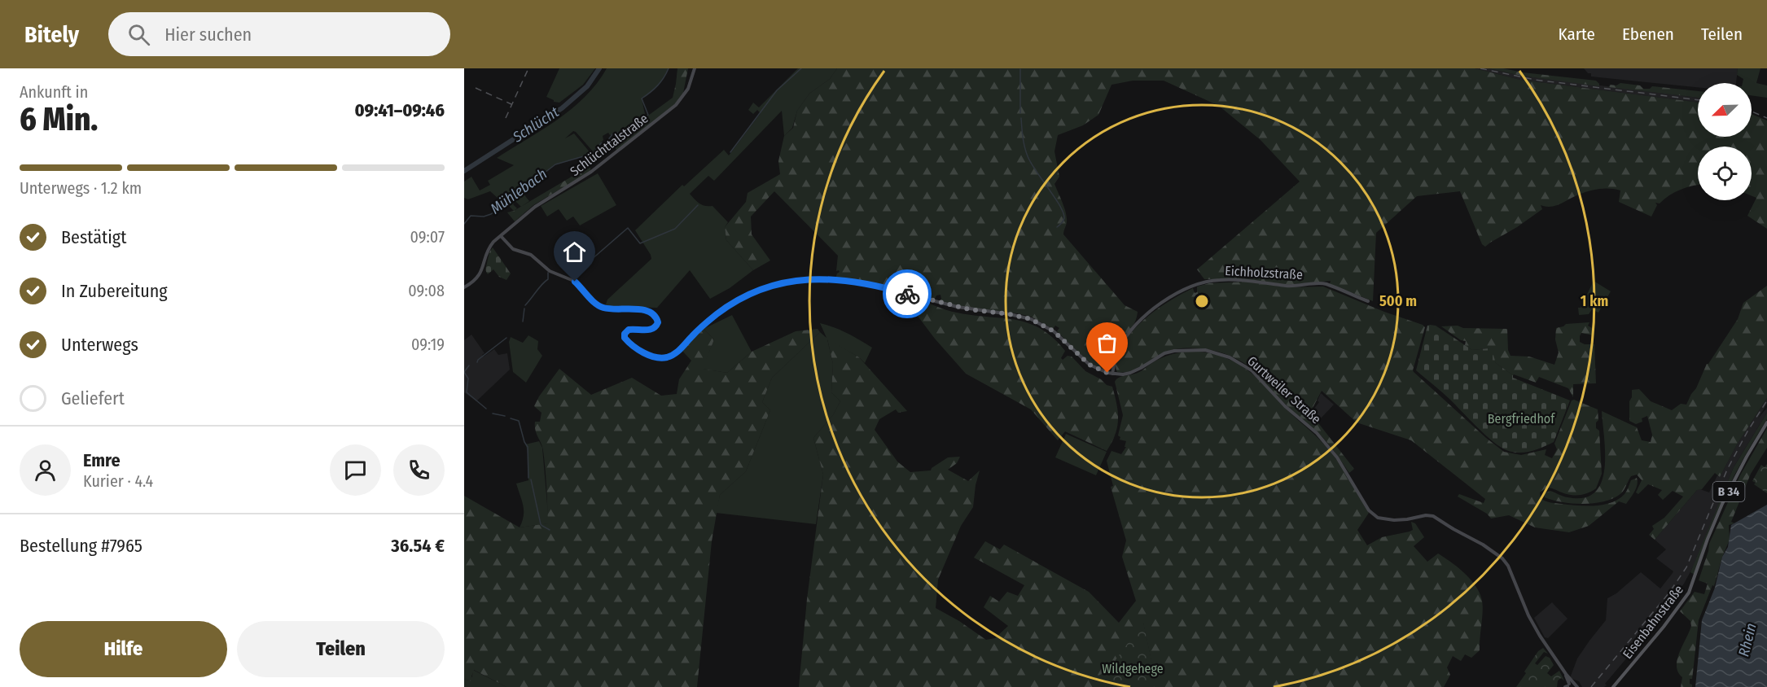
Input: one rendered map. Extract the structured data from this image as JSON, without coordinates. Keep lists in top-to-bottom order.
{
  "streets": {
    "main road": [
      "Schlüchttalstraße",
      "Eichholzstraße",
      "Gurtweiler Straße",
      "B 34",
      "Eisenbahnstraße"
    ]
  },
  "crossings": [
    ["Schlüchttalstraße", "Gurtweiler Straße"],
    ["Eichholzstraße", "Gurtweiler Straße"]
  ],
  "water": ["Schlücht", "Mühlebach", "Rhein"],
  "parks": ["Bergfriedhof", "Wildgehege"],
  "north": "bottom left",
  "page": {
    "header": "Bitely",
    "search": "Hier suchen",
    "nav": ["Karte", "Ebenen", "Teilen"],
    "heading": ["6 Min.", "Ankunft in", "09:41–09:46"],
    "panel": [
      "Emre",
      "Kurier · 4.4",
      "Bestellung #7965",
      "36.54 €"
    ],
    "bar": "Unterwegs · 1.2 km",
    "list": [
      ["Bestätigt", "09:07"],
      ["In Zubereitung", "09:08"],
      ["Unterwegs", "09:19"],
      "Geliefert"
    ],
    "buttons": ["Hilfe", "Teilen"]
  },
  "rings": ["500 m", "1 km"]
}
